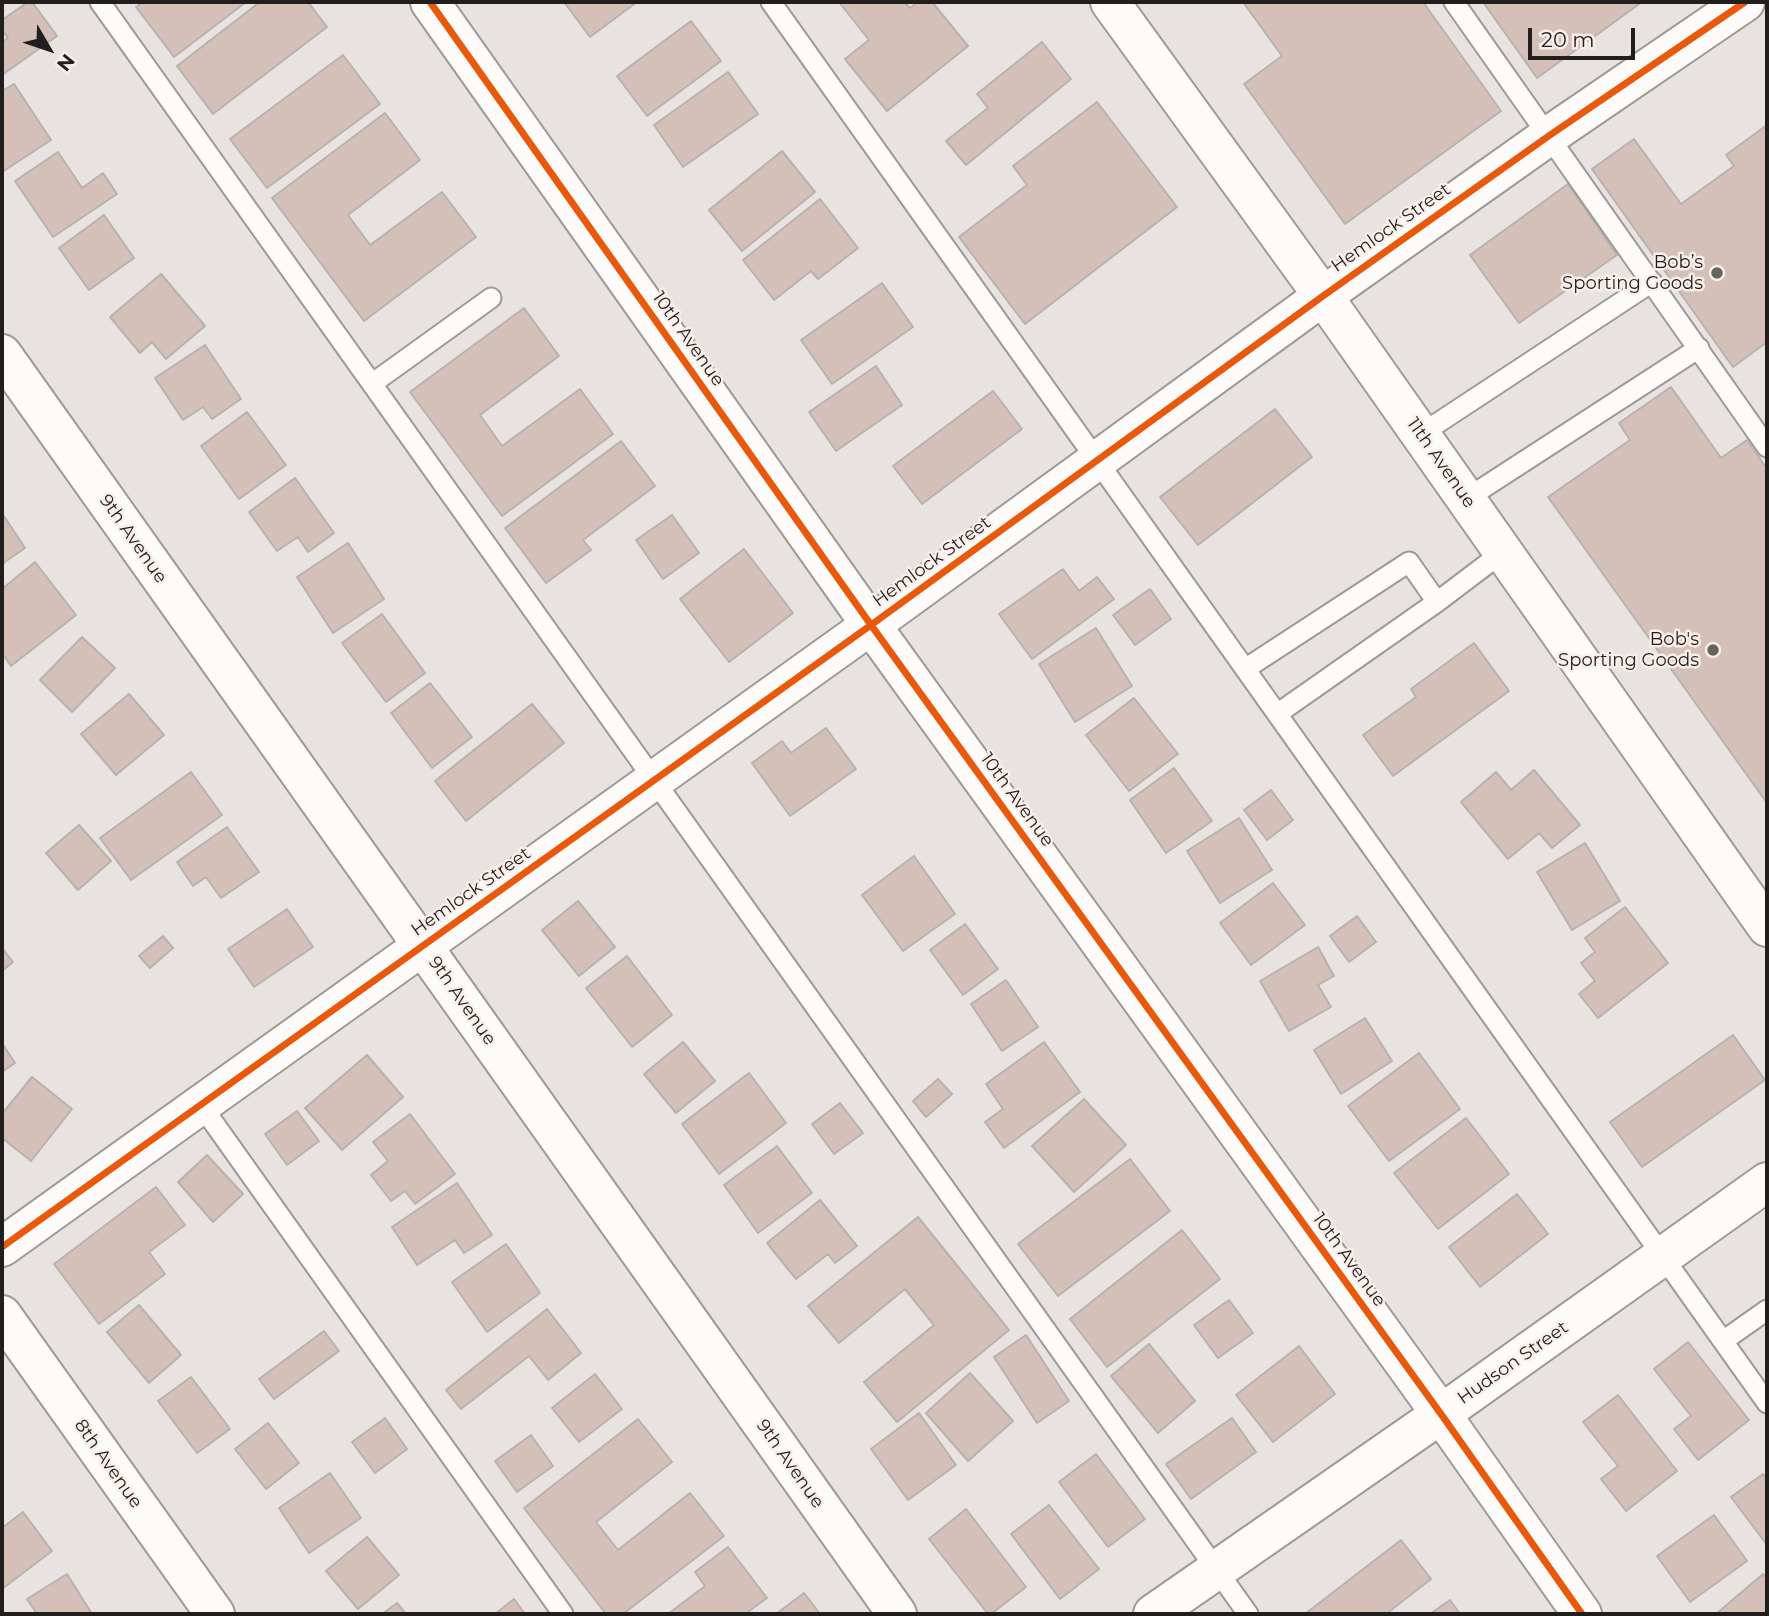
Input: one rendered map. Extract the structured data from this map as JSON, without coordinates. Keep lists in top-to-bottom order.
{
  "streets": {
    "street": [
      "Hemlock Street",
      "10th Avenue",
      "11th Avenue",
      "9th Avenue",
      "Hudson Street",
      "8th Avenue"
    ]
  },
  "crossings": [
    ["Hemlock Street", "10th Avenue"],
    ["Hemlock Street", "11th Avenue"],
    ["Hemlock Street", "9th Avenue"],
    ["10th Avenue", "Hudson Street"]
  ],
  "places": ["Bob’s Sporting Goods", "Bob's Sporting Goods"],
  "scale_bar": "20 m",
  "north": "bottom right"
}
